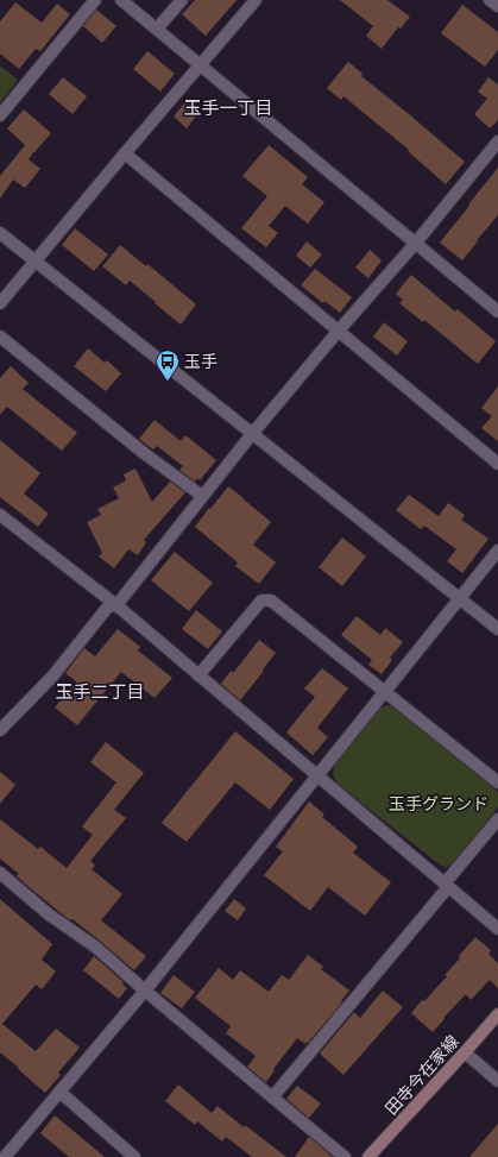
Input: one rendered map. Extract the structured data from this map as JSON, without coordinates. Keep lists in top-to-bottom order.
{
  "streets": {
    "main road": ["田寺今在家線"]
  },
  "districts": ["玉手一丁目", "玉手二丁目"],
  "parks": ["玉手グランド"],
  "places": {
    "bus stop": ["玉手"]
  }
}
